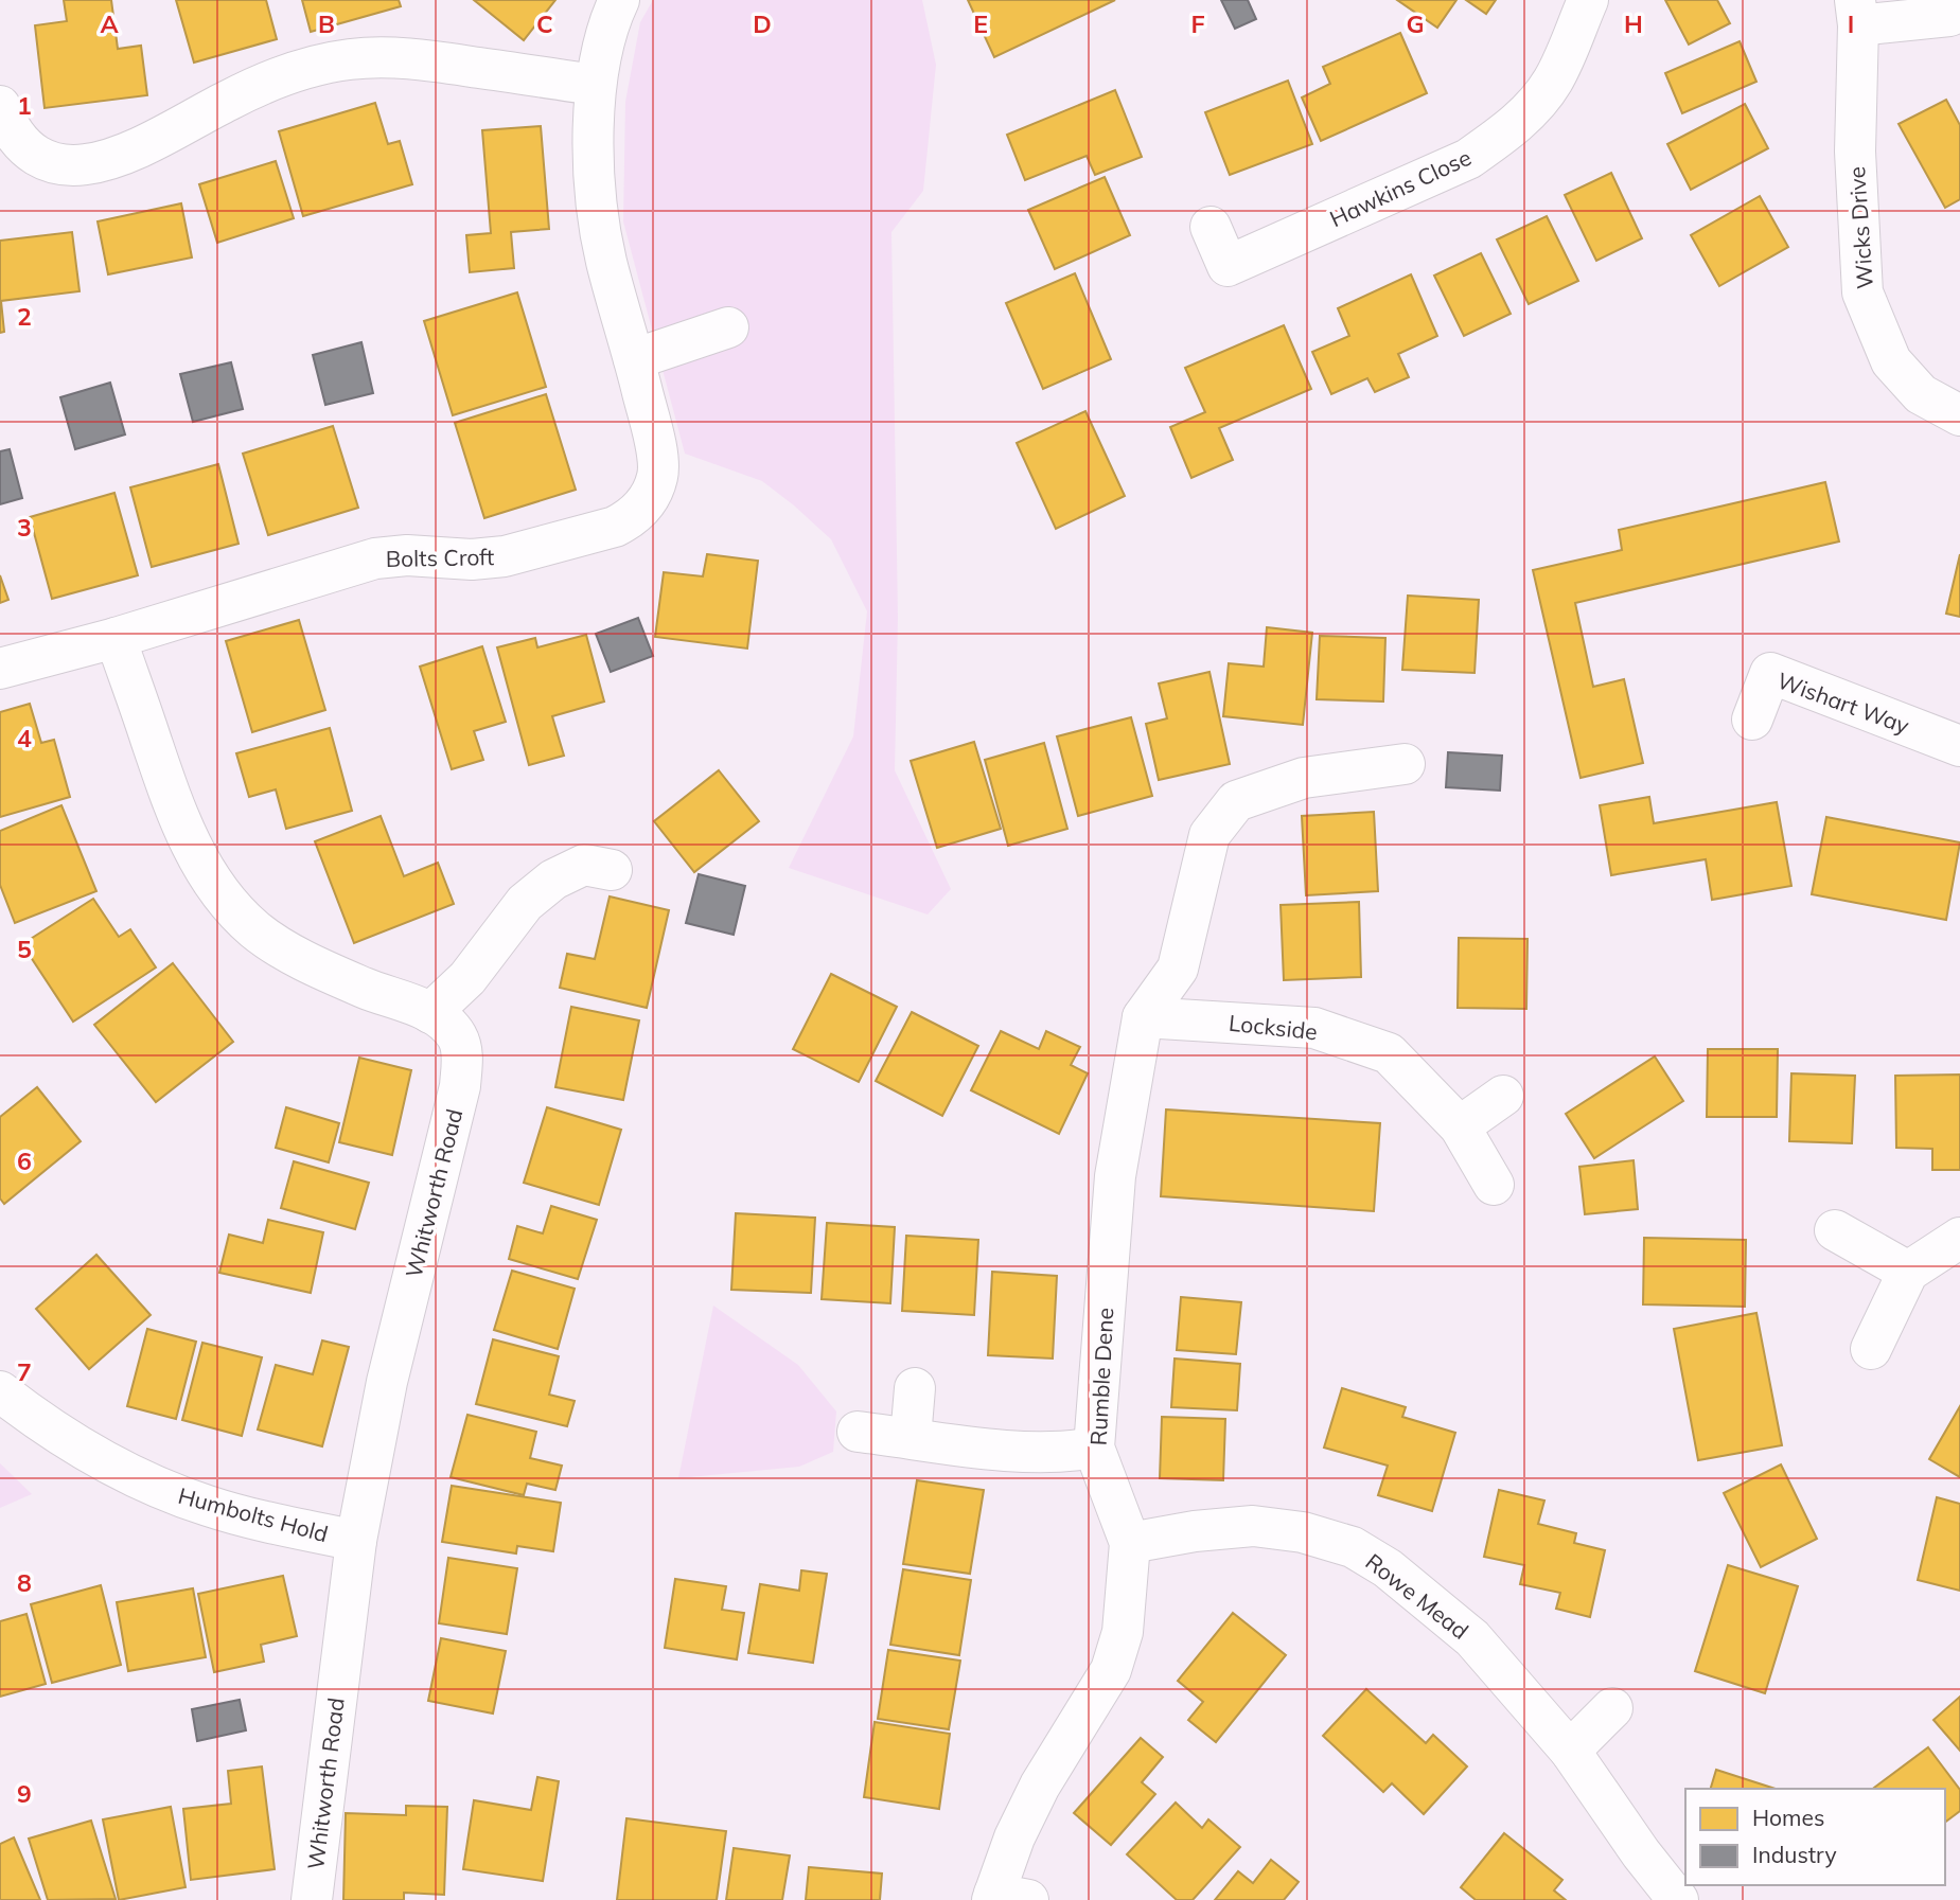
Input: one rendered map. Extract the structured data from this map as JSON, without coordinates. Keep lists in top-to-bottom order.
{
  "streets": {
    "street": [
      "Hawkins Close",
      "Wicks Drive",
      "Bolts Croft",
      "Wishart Way",
      "Lockside",
      "Whitworth Road",
      "Rumble Dene",
      "Humbolts Hold",
      "Rowe Mead"
    ]
  },
  "crossings": [
    ["Bolts Croft", "Whitworth Road"],
    ["Lockside", "Rumble Dene"],
    ["Whitworth Road", "Humbolts Hold"],
    ["Rumble Dene", "Rowe Mead"]
  ],
  "legend": ["Homes", "Industry"],
  "grid": {
    "columns": [
      "A",
      "B",
      "C",
      "D",
      "E",
      "F",
      "G",
      "H",
      "I"
    ],
    "rows": [
      "1",
      "2",
      "3",
      "4",
      "5",
      "6",
      "7",
      "8",
      "9"
    ]
  }
}
